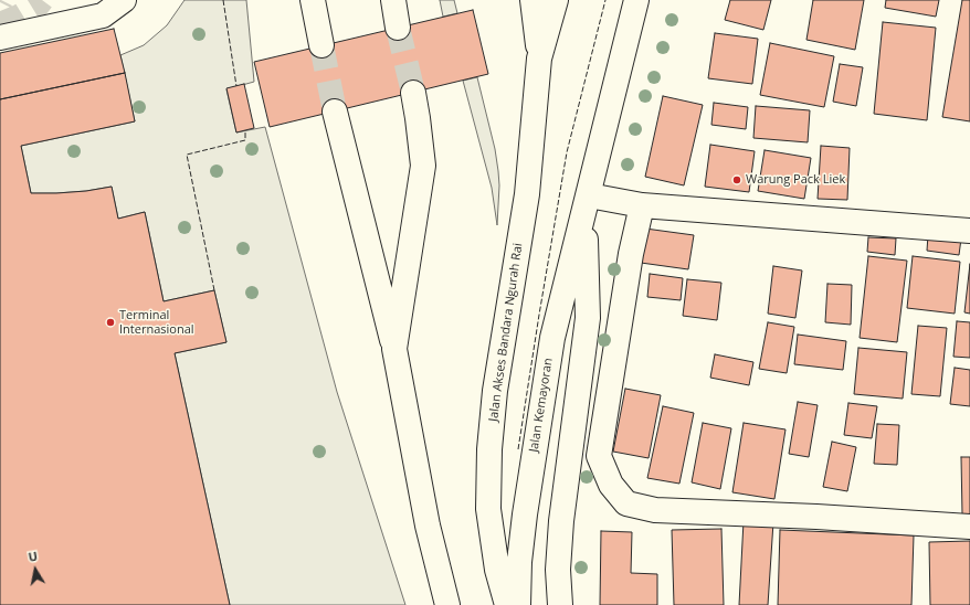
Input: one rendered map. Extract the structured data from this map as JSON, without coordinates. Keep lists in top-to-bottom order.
{
  "streets": {
    "street": ["Jalan Akses Bandara Ngurah Rai", "Jalan Kemayoran"]
  },
  "places": ["Warung Pack Liek", "Terminal Internasional"],
  "north": "top"
}
